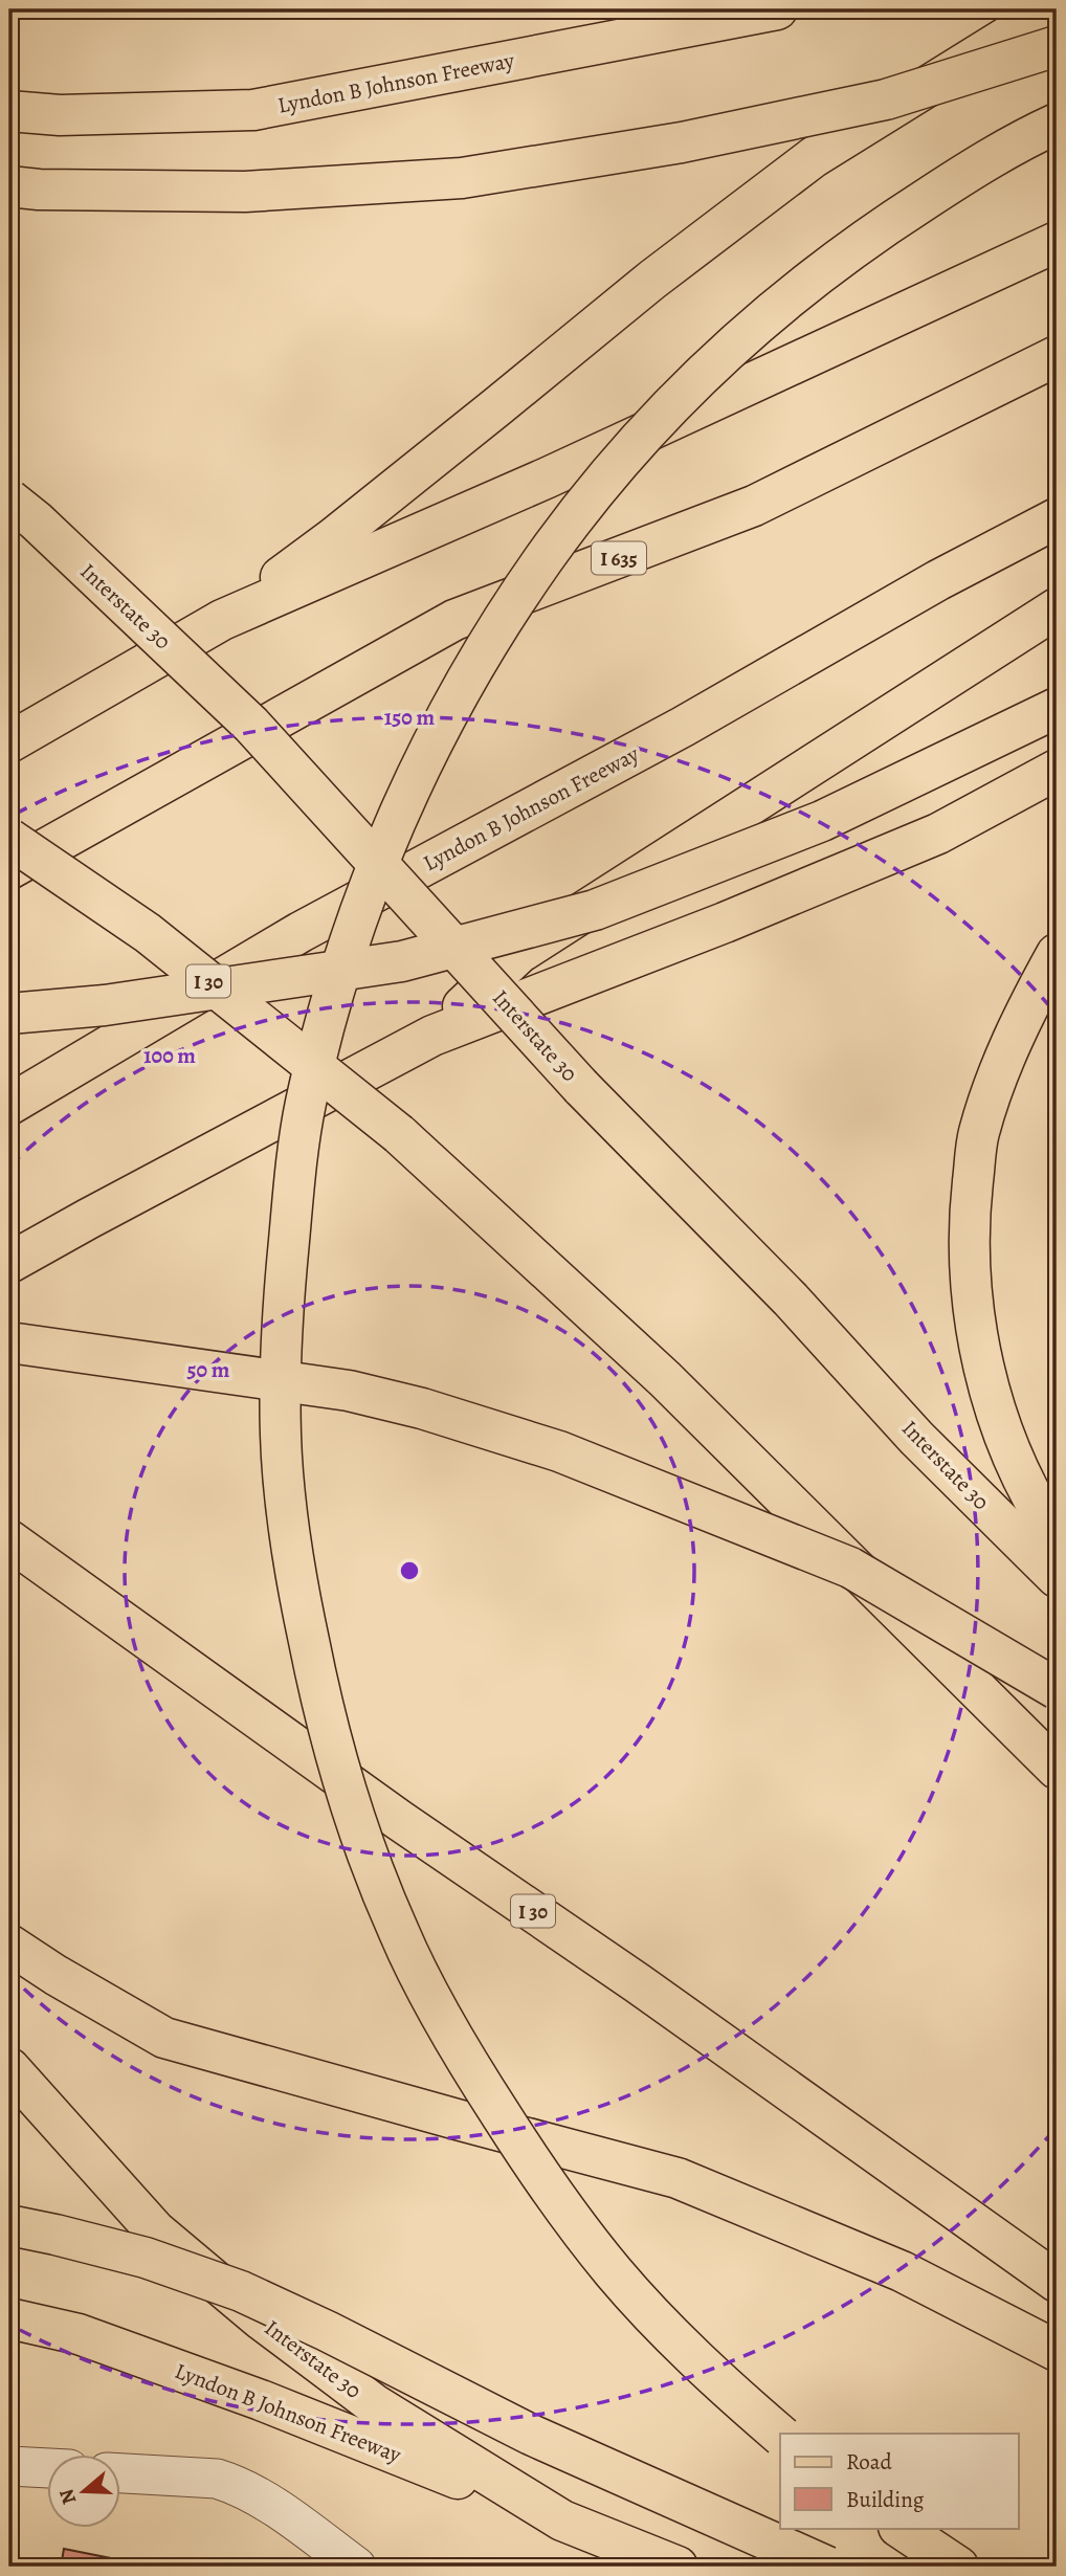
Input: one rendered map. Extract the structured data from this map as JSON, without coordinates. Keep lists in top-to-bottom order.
{
  "streets": {
    "main road": [
      "Lyndon B Johnson Freeway",
      "I 635",
      "Interstate 30",
      "I 30"
    ]
  },
  "crossings": [
    ["Lyndon B Johnson Freeway", "Interstate 30"]
  ],
  "legend": ["Road", "Building"],
  "north": "left",
  "rings": ["150 m", "100 m", "50 m"]
}
